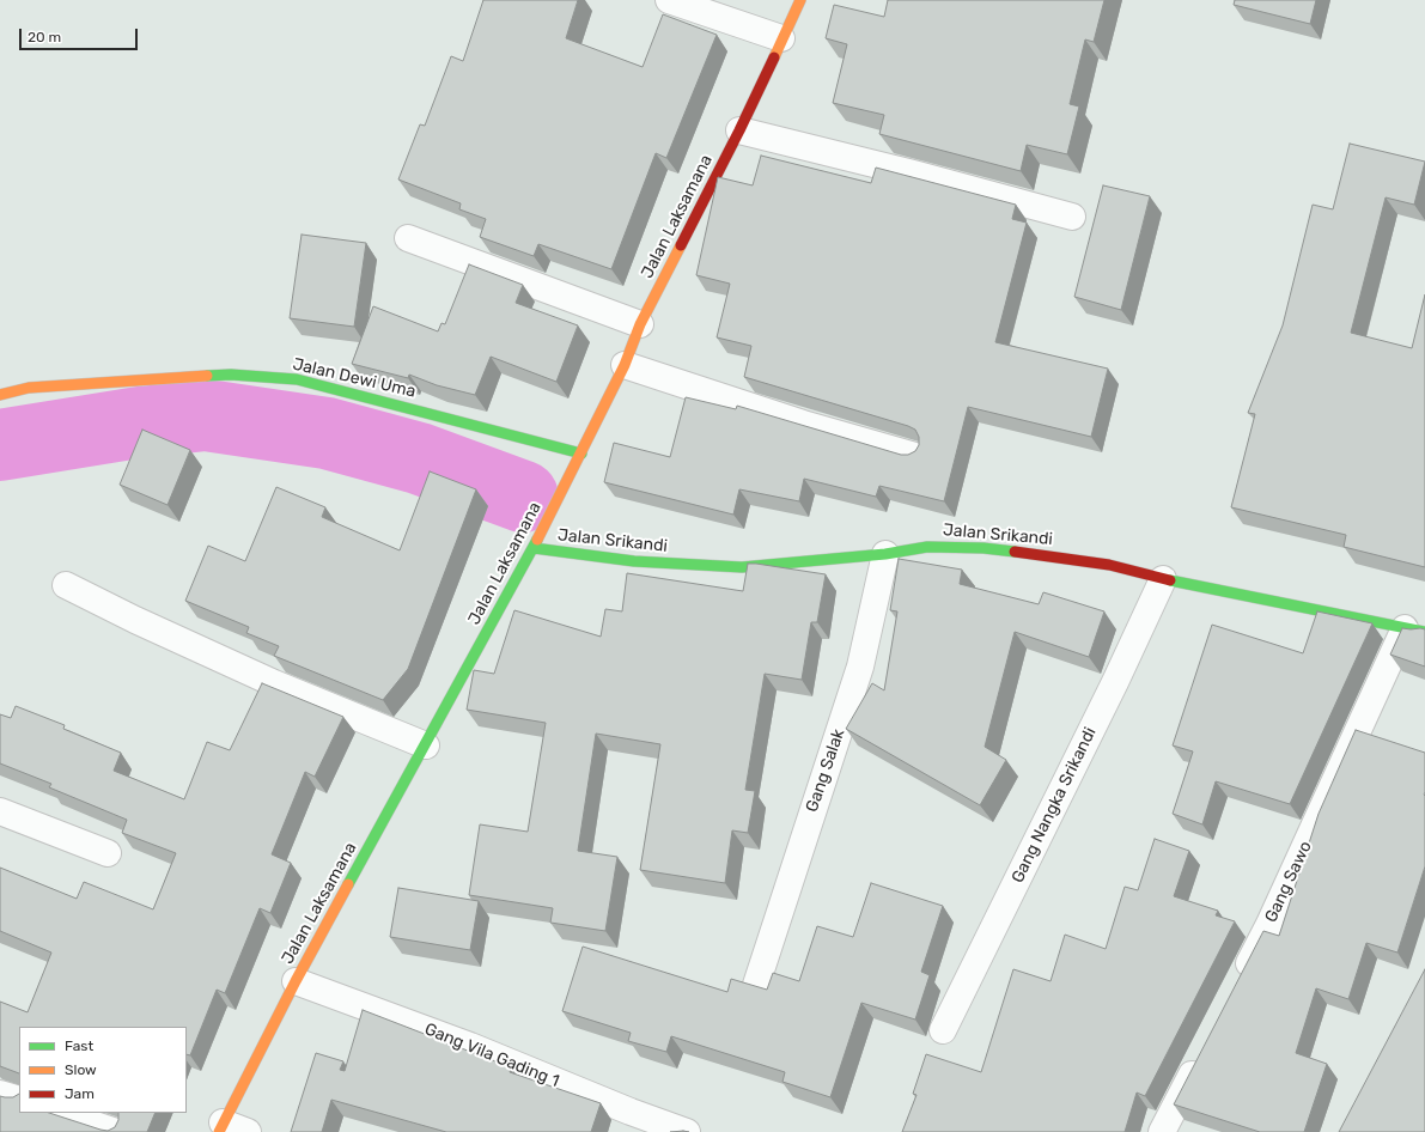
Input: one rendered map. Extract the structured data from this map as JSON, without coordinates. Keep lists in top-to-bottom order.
{
  "streets": {
    "street": [
      "Jalan Laksamana",
      "Jalan Dewi Uma",
      "Jalan Srikandi",
      "Gang Salak",
      "Gang Nangka Srikandi",
      "Gang Sawo",
      "Gang Vila Gading 1"
    ]
  },
  "crossings": [
    ["Jalan Laksamana", "Jalan Dewi Uma"],
    ["Jalan Laksamana", "Jalan Srikandi"],
    ["Jalan Laksamana", "Gang Vila Gading 1"],
    ["Jalan Srikandi", "Gang Salak"],
    ["Jalan Srikandi", "Gang Nangka Srikandi"],
    ["Jalan Srikandi", "Gang Sawo"]
  ],
  "legend": ["Fast", "Slow", "Jam"],
  "scale_bar": "20 m"
}
